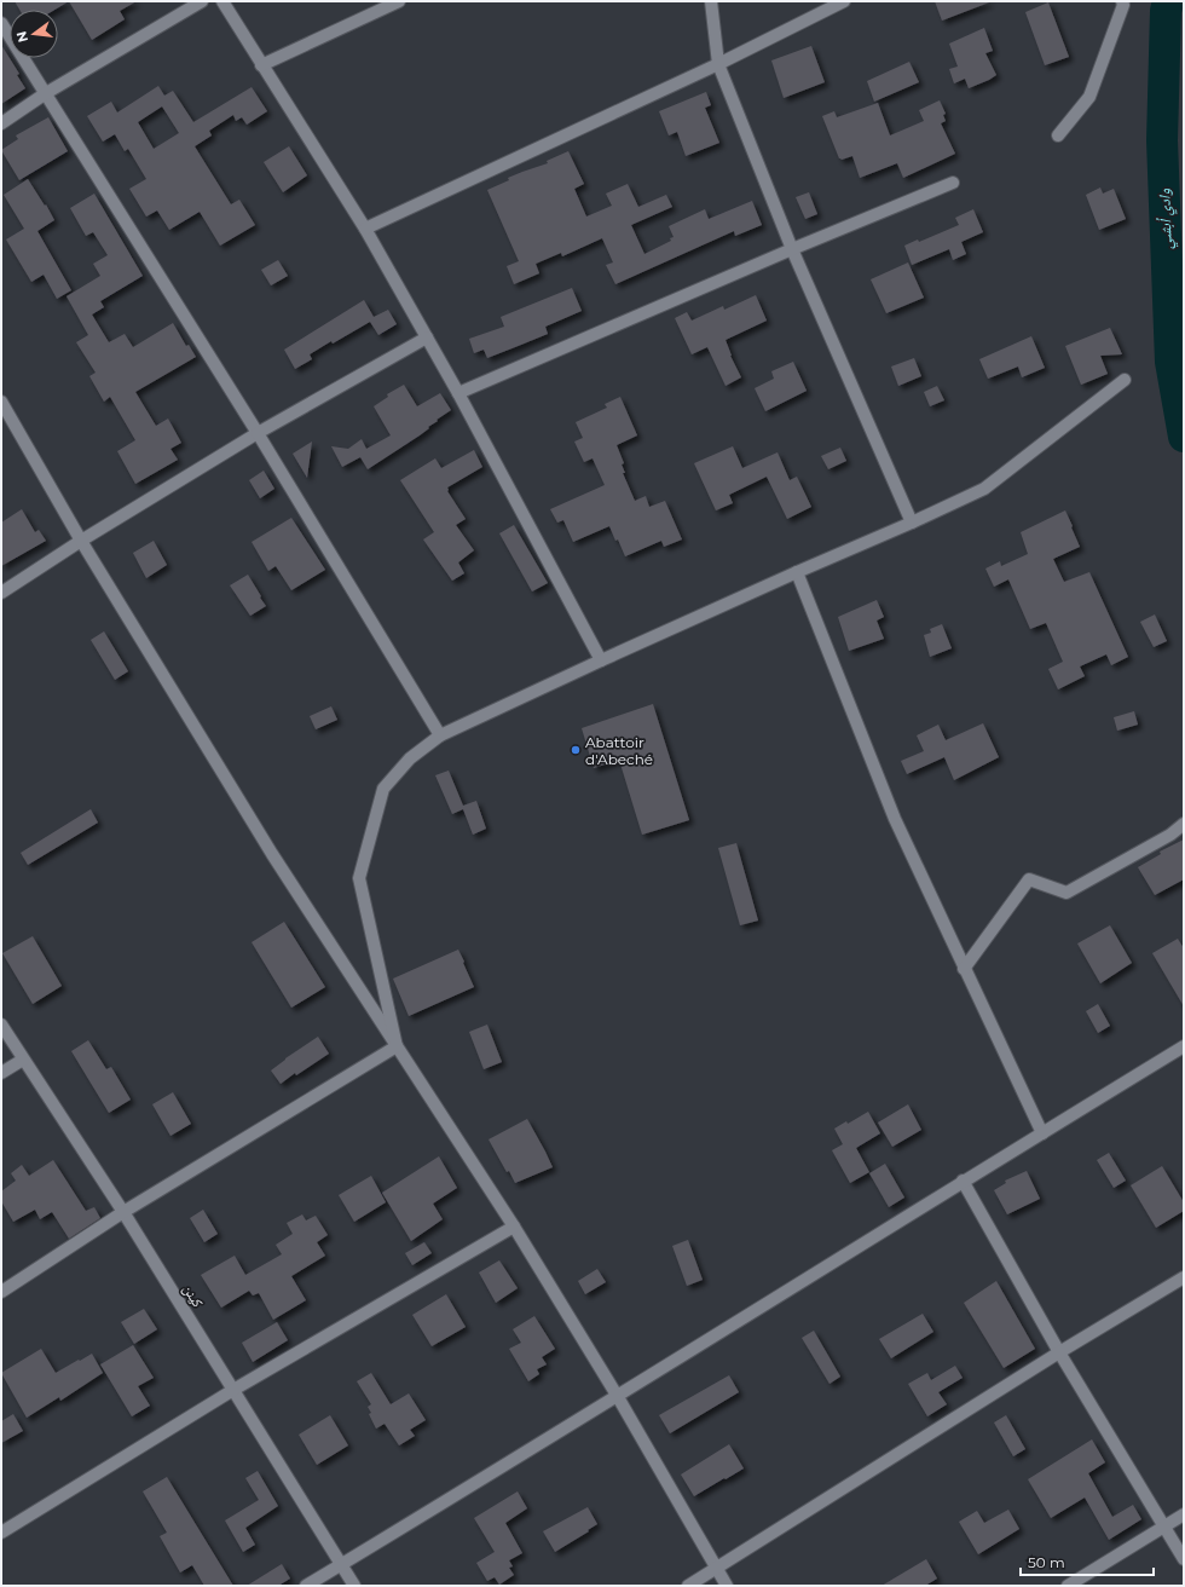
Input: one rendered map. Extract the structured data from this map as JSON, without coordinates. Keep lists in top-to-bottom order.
{
  "streets": {
    "street": ["كينن"]
  },
  "water": ["وادي أبشي"],
  "places": ["Abattoir d'Abeché"],
  "scale_bar": "50 m",
  "north": "left"
}
